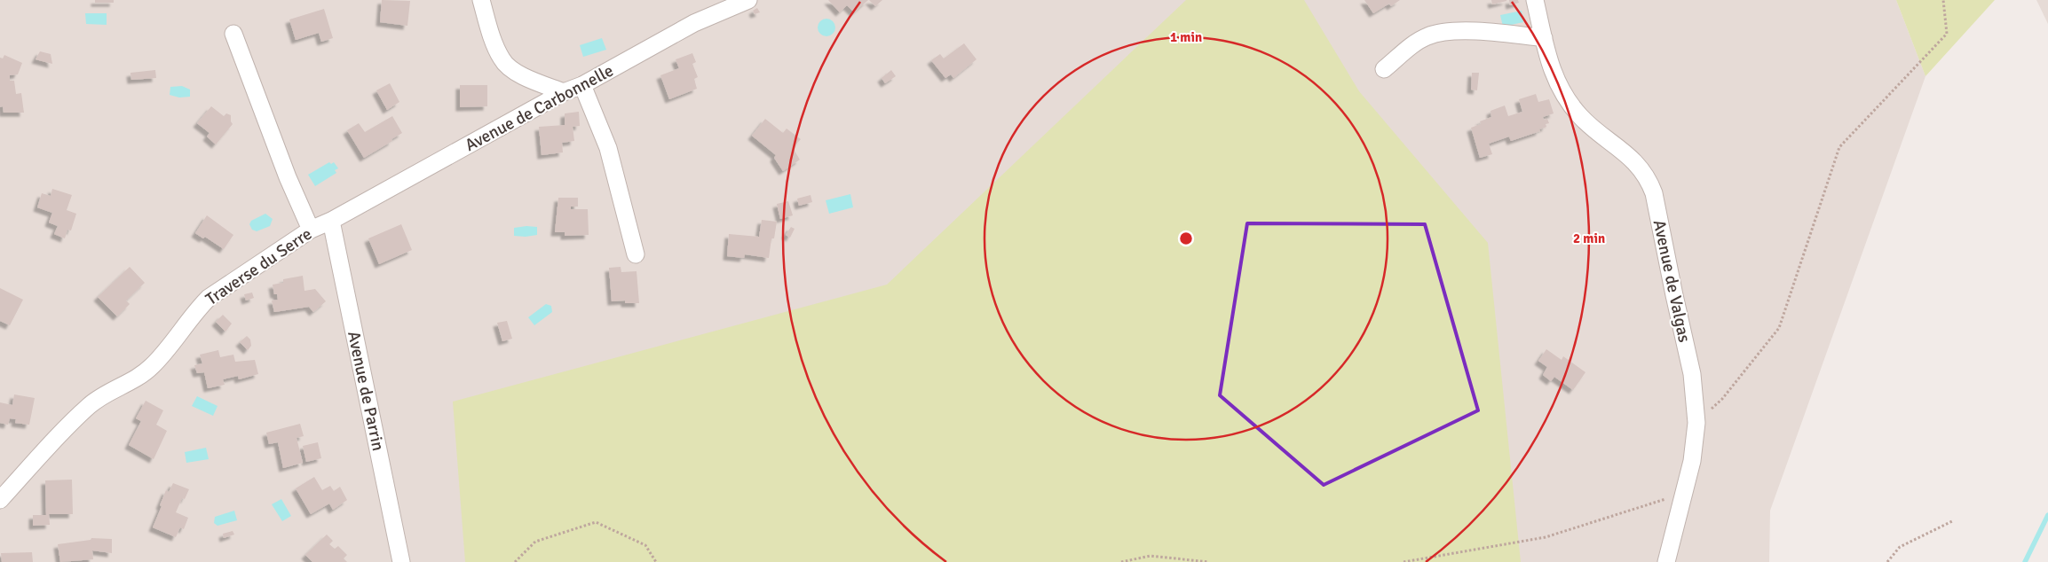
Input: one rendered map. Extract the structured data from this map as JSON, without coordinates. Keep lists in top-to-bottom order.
{
  "streets": {
    "street": [
      "Avenue de Carbonnelle",
      "Traverse du Serre",
      "Avenue de Valgas",
      "Avenue de Parrin"
    ]
  },
  "crossings": [
    ["Avenue de Carbonnelle", "Traverse du Serre"],
    ["Avenue de Carbonnelle", "Avenue de Parrin"],
    ["Traverse du Serre", "Avenue de Parrin"]
  ],
  "rings": ["1 min", "2 min"]
}
